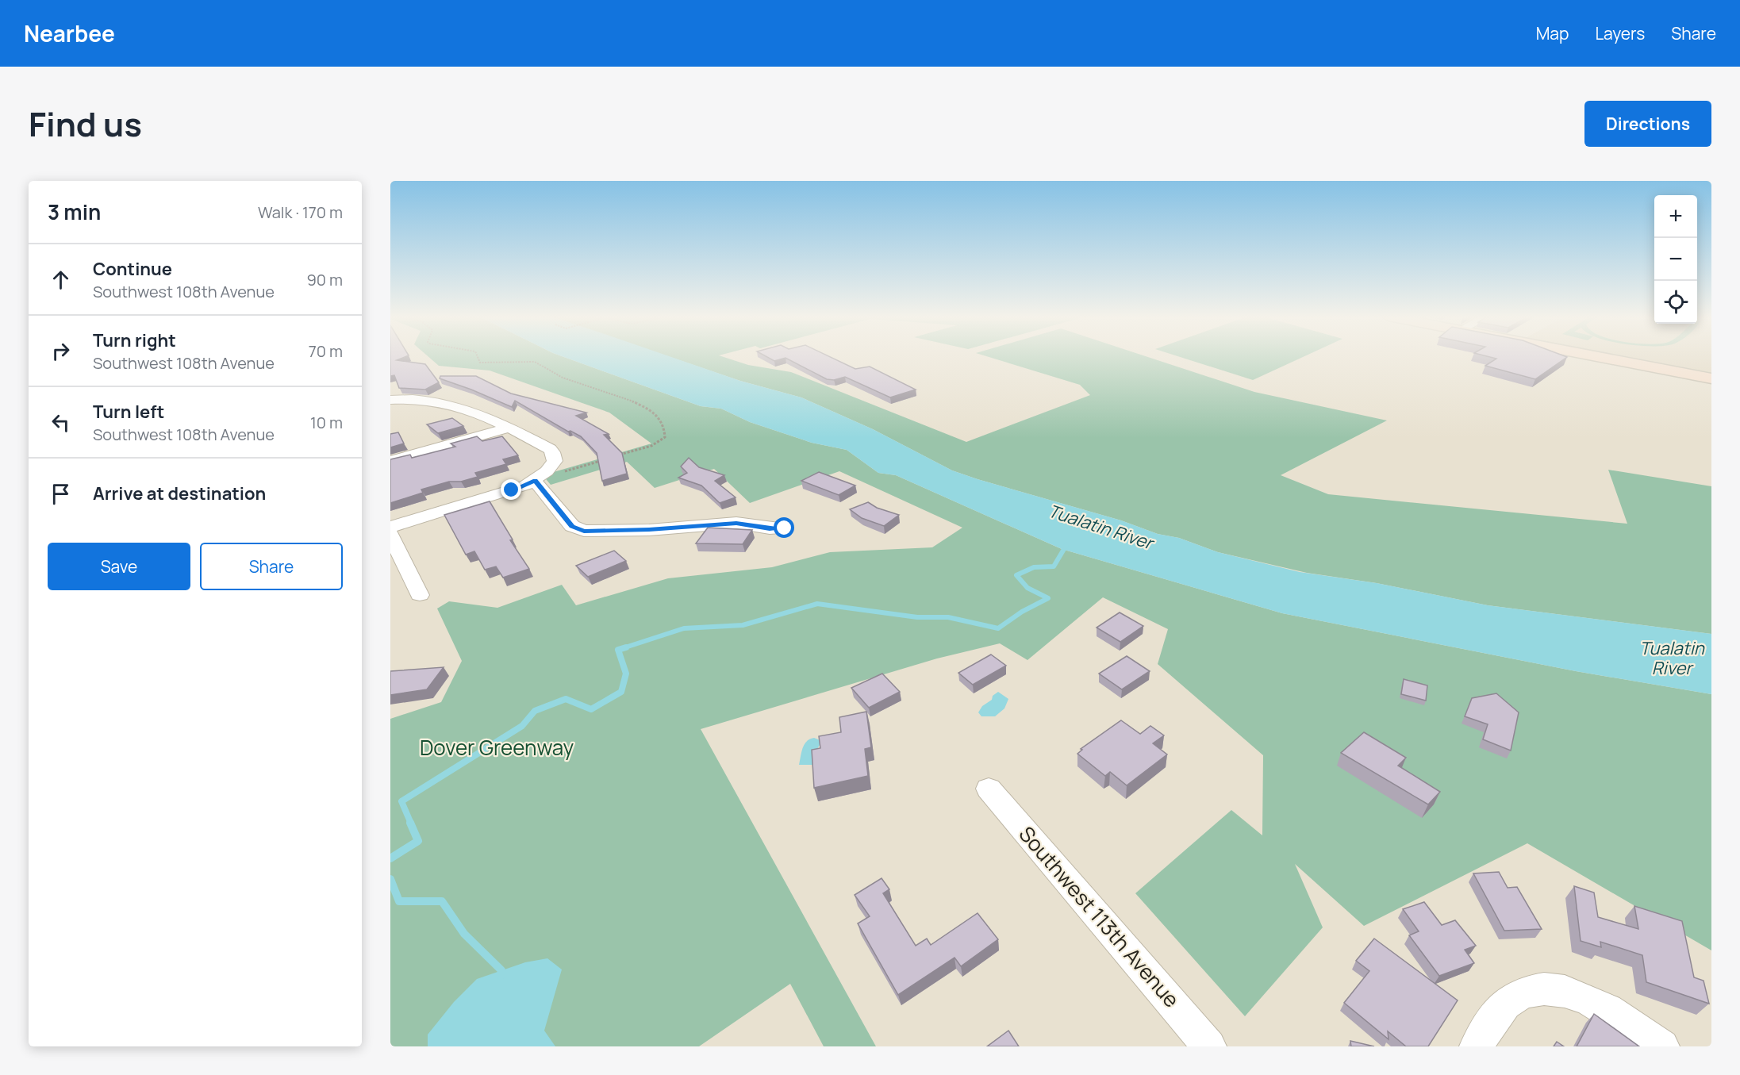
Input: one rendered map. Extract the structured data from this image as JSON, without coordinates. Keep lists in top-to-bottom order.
{
  "streets": {
    "street": ["Southwest 113th Avenue"]
  },
  "water": ["Tualatin River"],
  "parks": ["Dover Greenway"],
  "page": {
    "header": "Nearbee",
    "nav": ["Map", "Layers", "Share"],
    "title": "Find us",
    "buttons": [
      "Directions",
      ["Save", "Share"]
    ],
    "heading": ["3 min", "Walk · 170 m"],
    "map_buttons": ["+", "−"],
    "list": [
      ["Continue", "Southwest 108th Avenue", "90 m"],
      ["Turn right", "Southwest 108th Avenue", "70 m"],
      ["Turn left", "Southwest 108th Avenue", "10 m"],
      "Arrive at destination"
    ]
  }
}
